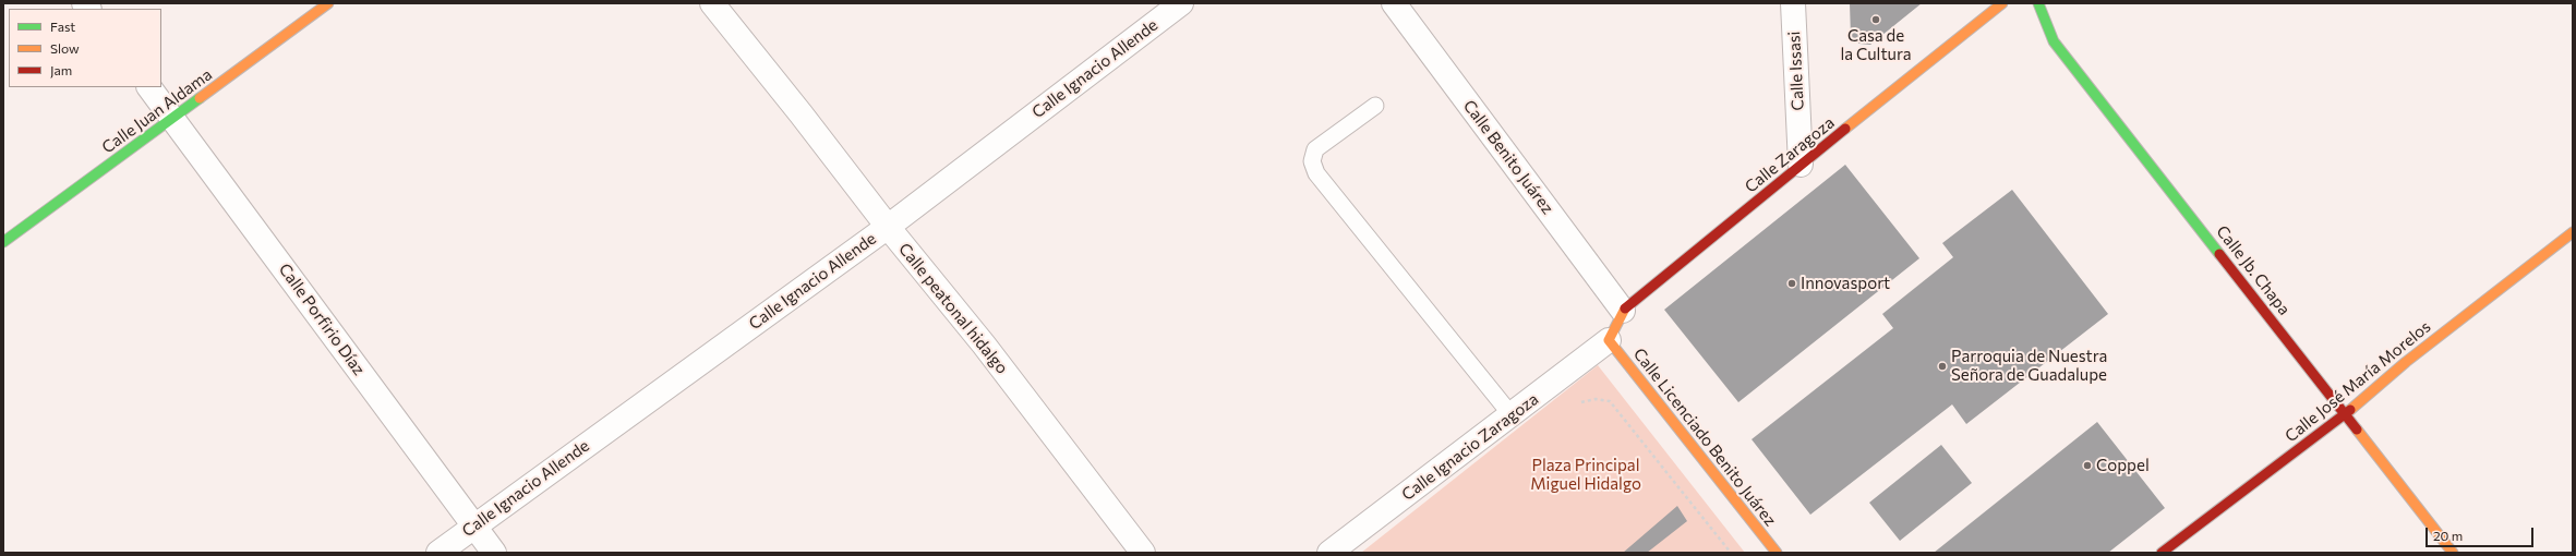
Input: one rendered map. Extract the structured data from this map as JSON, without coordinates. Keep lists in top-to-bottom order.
{
  "streets": {
    "main road": [
      "Calle Juan Aldama",
      "Calle Zaragoza",
      "Calle Jb. Chapa",
      "Calle José María Morelos",
      "Calle Licenciado Benito Juárez"
    ],
    "street": [
      "Calle Ignacio Allende",
      "Calle Issasi",
      "Calle Benito Juárez",
      "Calle peatonal hidalgo",
      "Calle Porfirio Díaz",
      "Calle Ignacio Zaragoza"
    ]
  },
  "crossings": [
    ["Calle Ignacio Allende", "Calle peatonal hidalgo"],
    ["Calle Ignacio Allende", "Calle Porfirio Díaz"],
    ["Calle Issasi", "Calle Zaragoza"],
    ["Calle Juan Aldama", "Calle Porfirio Díaz"],
    ["Calle Zaragoza", "Calle Benito Juárez"],
    ["Calle Zaragoza", "Calle Licenciado Benito Juárez"],
    ["Calle Zaragoza", "Calle Ignacio Zaragoza"],
    ["Calle Jb. Chapa", "Calle José María Morelos"],
    ["Calle Licenciado Benito Juárez", "Calle Ignacio Zaragoza"]
  ],
  "parks": ["Plaza Principal Miguel Hidalgo"],
  "places": [
    "Casa de la Cultura",
    "Innovasport",
    "Parroquia de Nuestra Señora de Guadalupe",
    "Coppel"
  ],
  "legend": ["Fast", "Slow", "Jam"],
  "scale_bar": "20 m"
}
